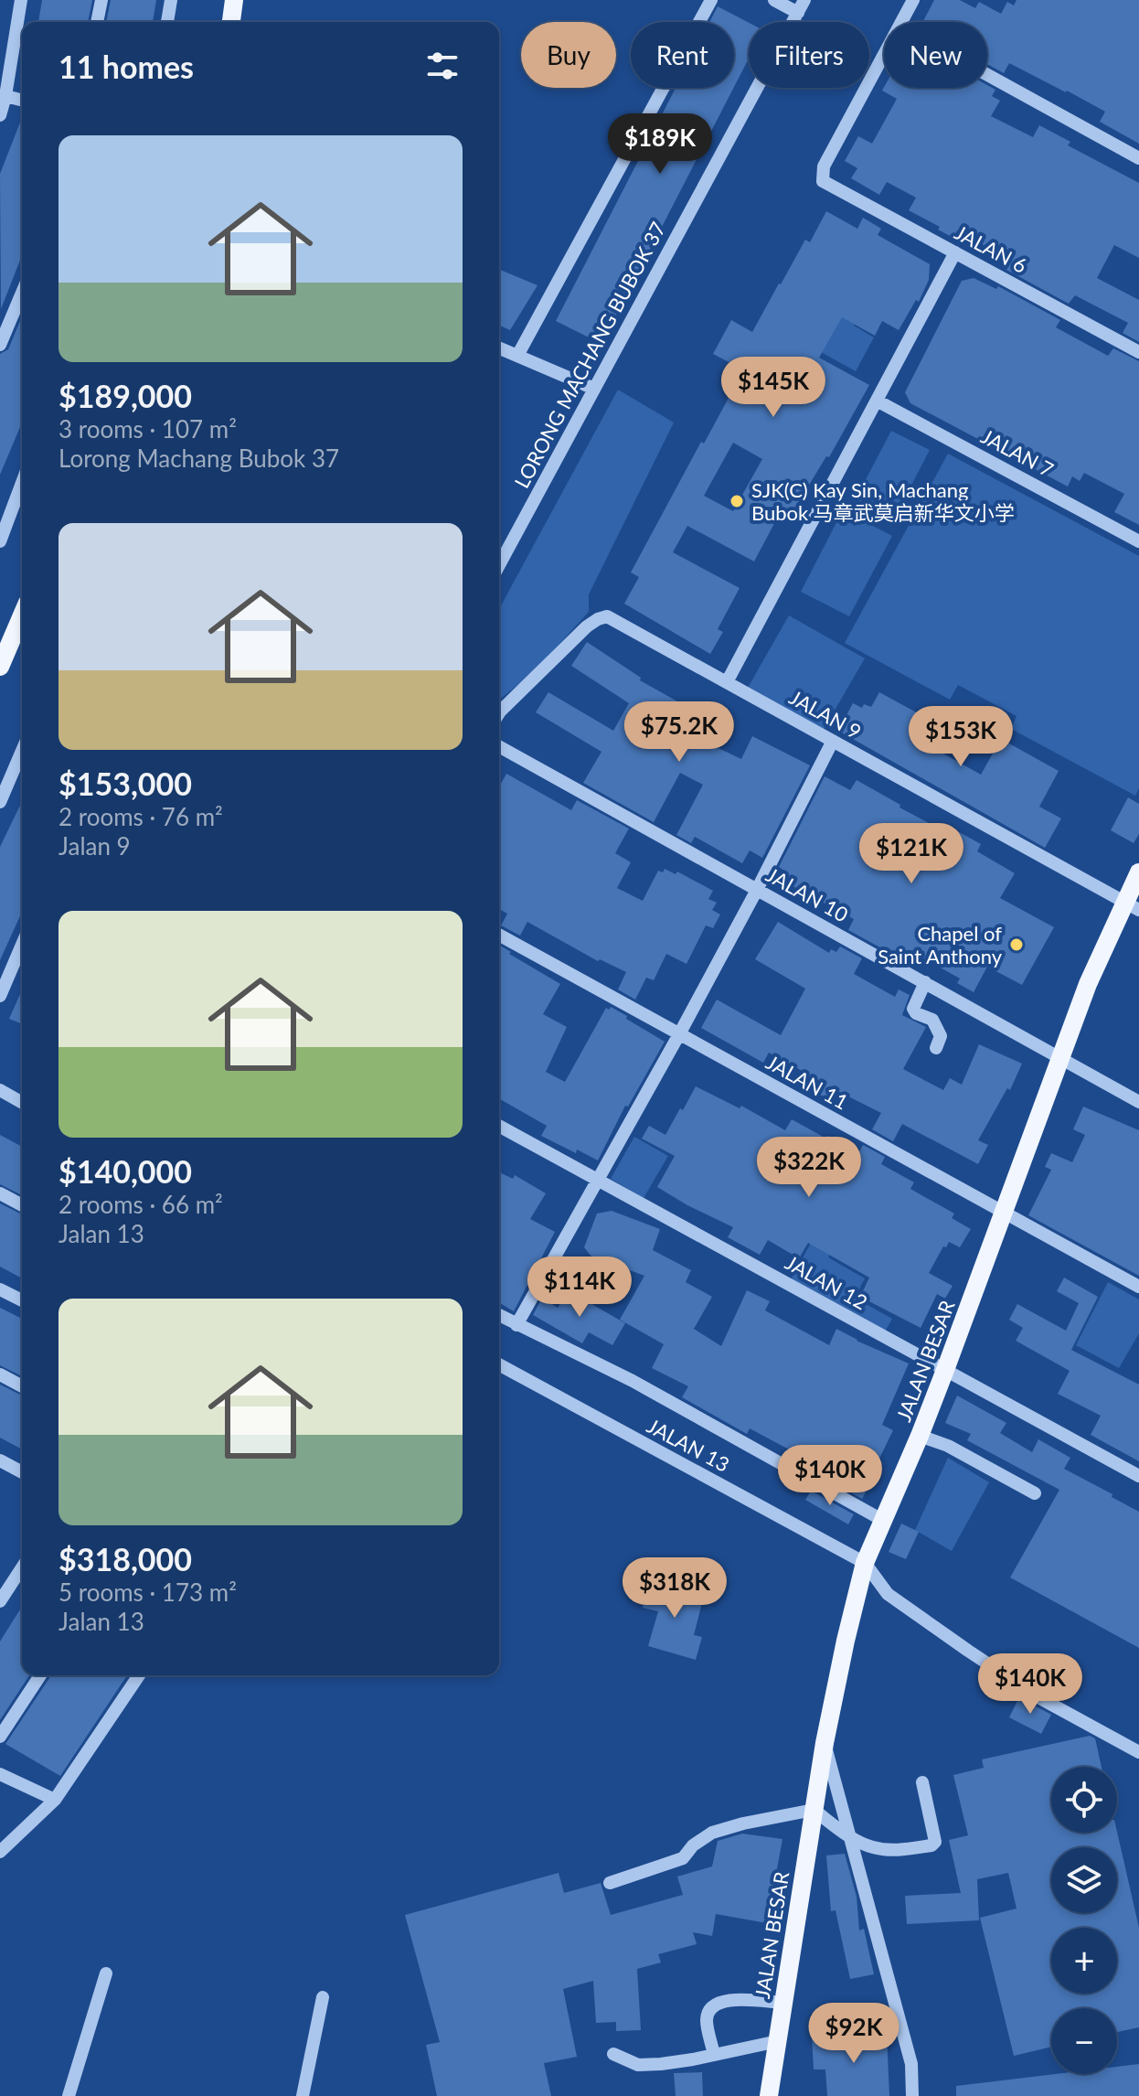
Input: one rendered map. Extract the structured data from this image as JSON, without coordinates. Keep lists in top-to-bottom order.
{
  "streets": {
    "main road": ["JALAN BESAR"],
    "street": [
      "JALAN 6",
      "LORONG MACHANG BUBOK 37",
      "JALAN 7",
      "JALAN 9",
      "JALAN 10",
      "JALAN 11",
      "JALAN 12",
      "JALAN 13"
    ]
  },
  "crossings": [
    ["JALAN 9", "JALAN BESAR"],
    ["JALAN 10", "JALAN BESAR"],
    ["JALAN 11", "JALAN BESAR"],
    ["JALAN 12", "JALAN BESAR"],
    ["JALAN BESAR", "JALAN 13"]
  ],
  "places": ["SJK(C) Kay Sin, Machang Bubok 马章武莫启新华文小学", "Chapel of Saint Anthony"],
  "page": {
    "chip": [
      "Buy",
      "Rent",
      "Filters",
      "New"
    ],
    "heading": "11 homes",
    "list": [
      {
        "name": "$189,000",
        "note": "3 rooms · 107 m² · Lorong Machang Bubok 37"
      },
      {
        "name": "$153,000",
        "note": "2 rooms · 76 m² · Jalan 9"
      },
      {
        "name": "$140,000",
        "note": "2 rooms · 66 m² · Jalan 13"
      },
      {
        "name": "$318,000",
        "note": "5 rooms · 173 m² · Jalan 13"
      }
    ],
    "price": [
      "$189K",
      "$145K",
      "$75.2K",
      "$153K",
      "$121K",
      "$322K",
      "$114K",
      "$140K",
      "$318K",
      "$140K",
      "$92K"
    ],
    "map_buttons": ["+", "−"]
  }
}
